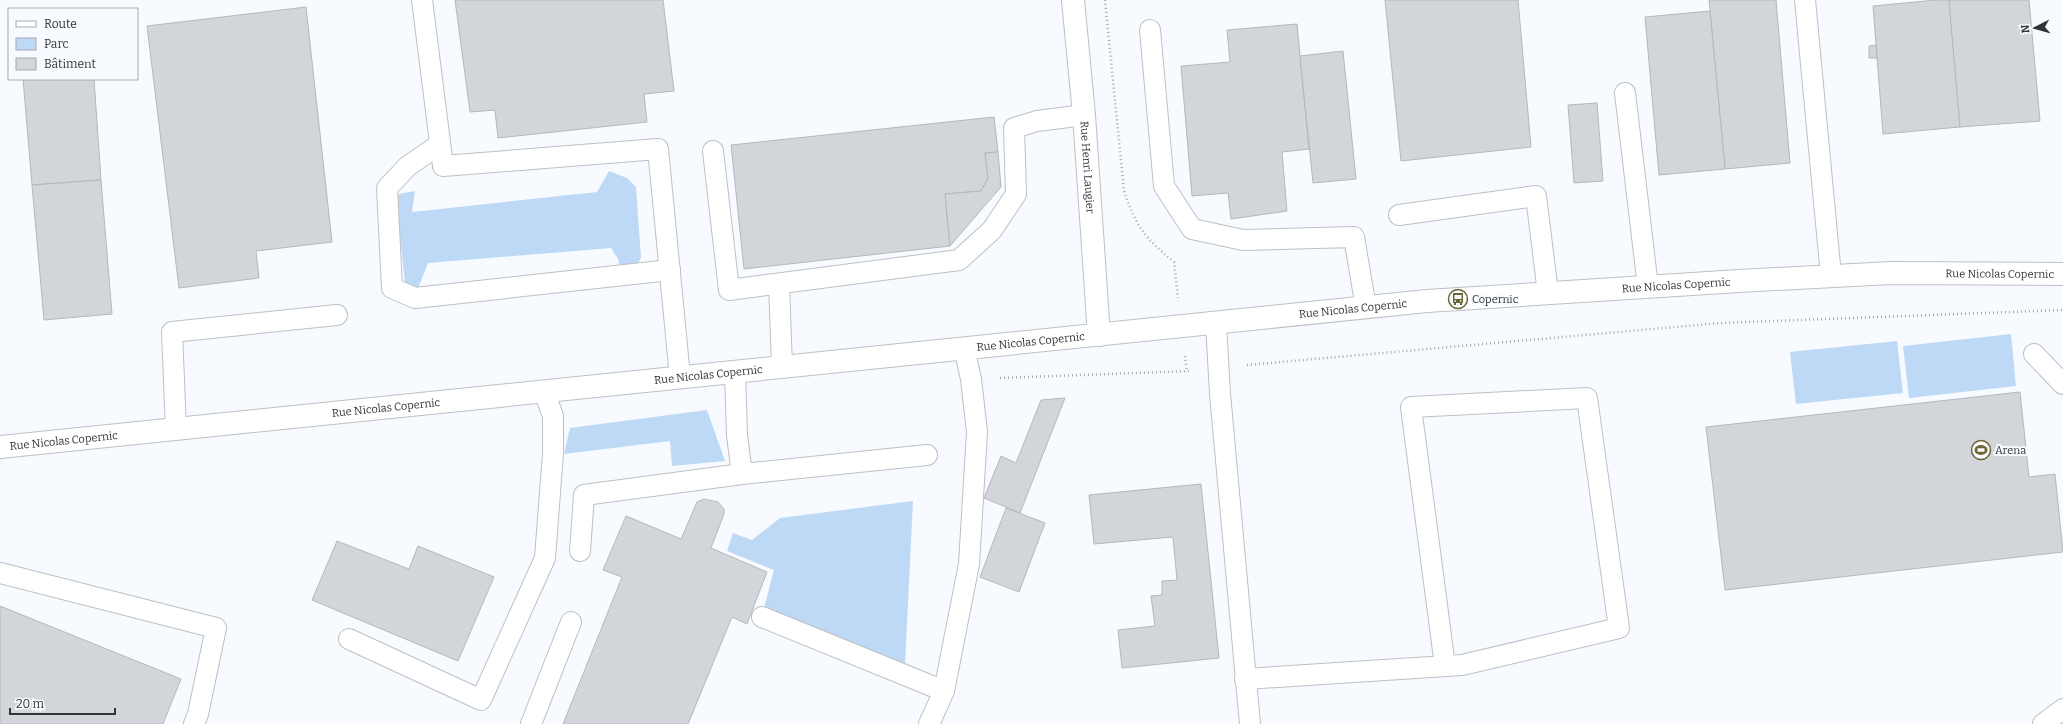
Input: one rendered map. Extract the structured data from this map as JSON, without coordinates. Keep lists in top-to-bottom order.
{
  "streets": {
    "street": ["Rue Henri Laugier", "Rue Nicolas Copernic"]
  },
  "crossings": [
    ["Rue Henri Laugier", "Rue Nicolas Copernic"]
  ],
  "places": {
    "bus stop": ["Copernic"],
    "sports": ["Arena"]
  },
  "legend": ["Route", "Parc", "Bâtiment"],
  "scale_bar": "20 m",
  "north": "left"
}
